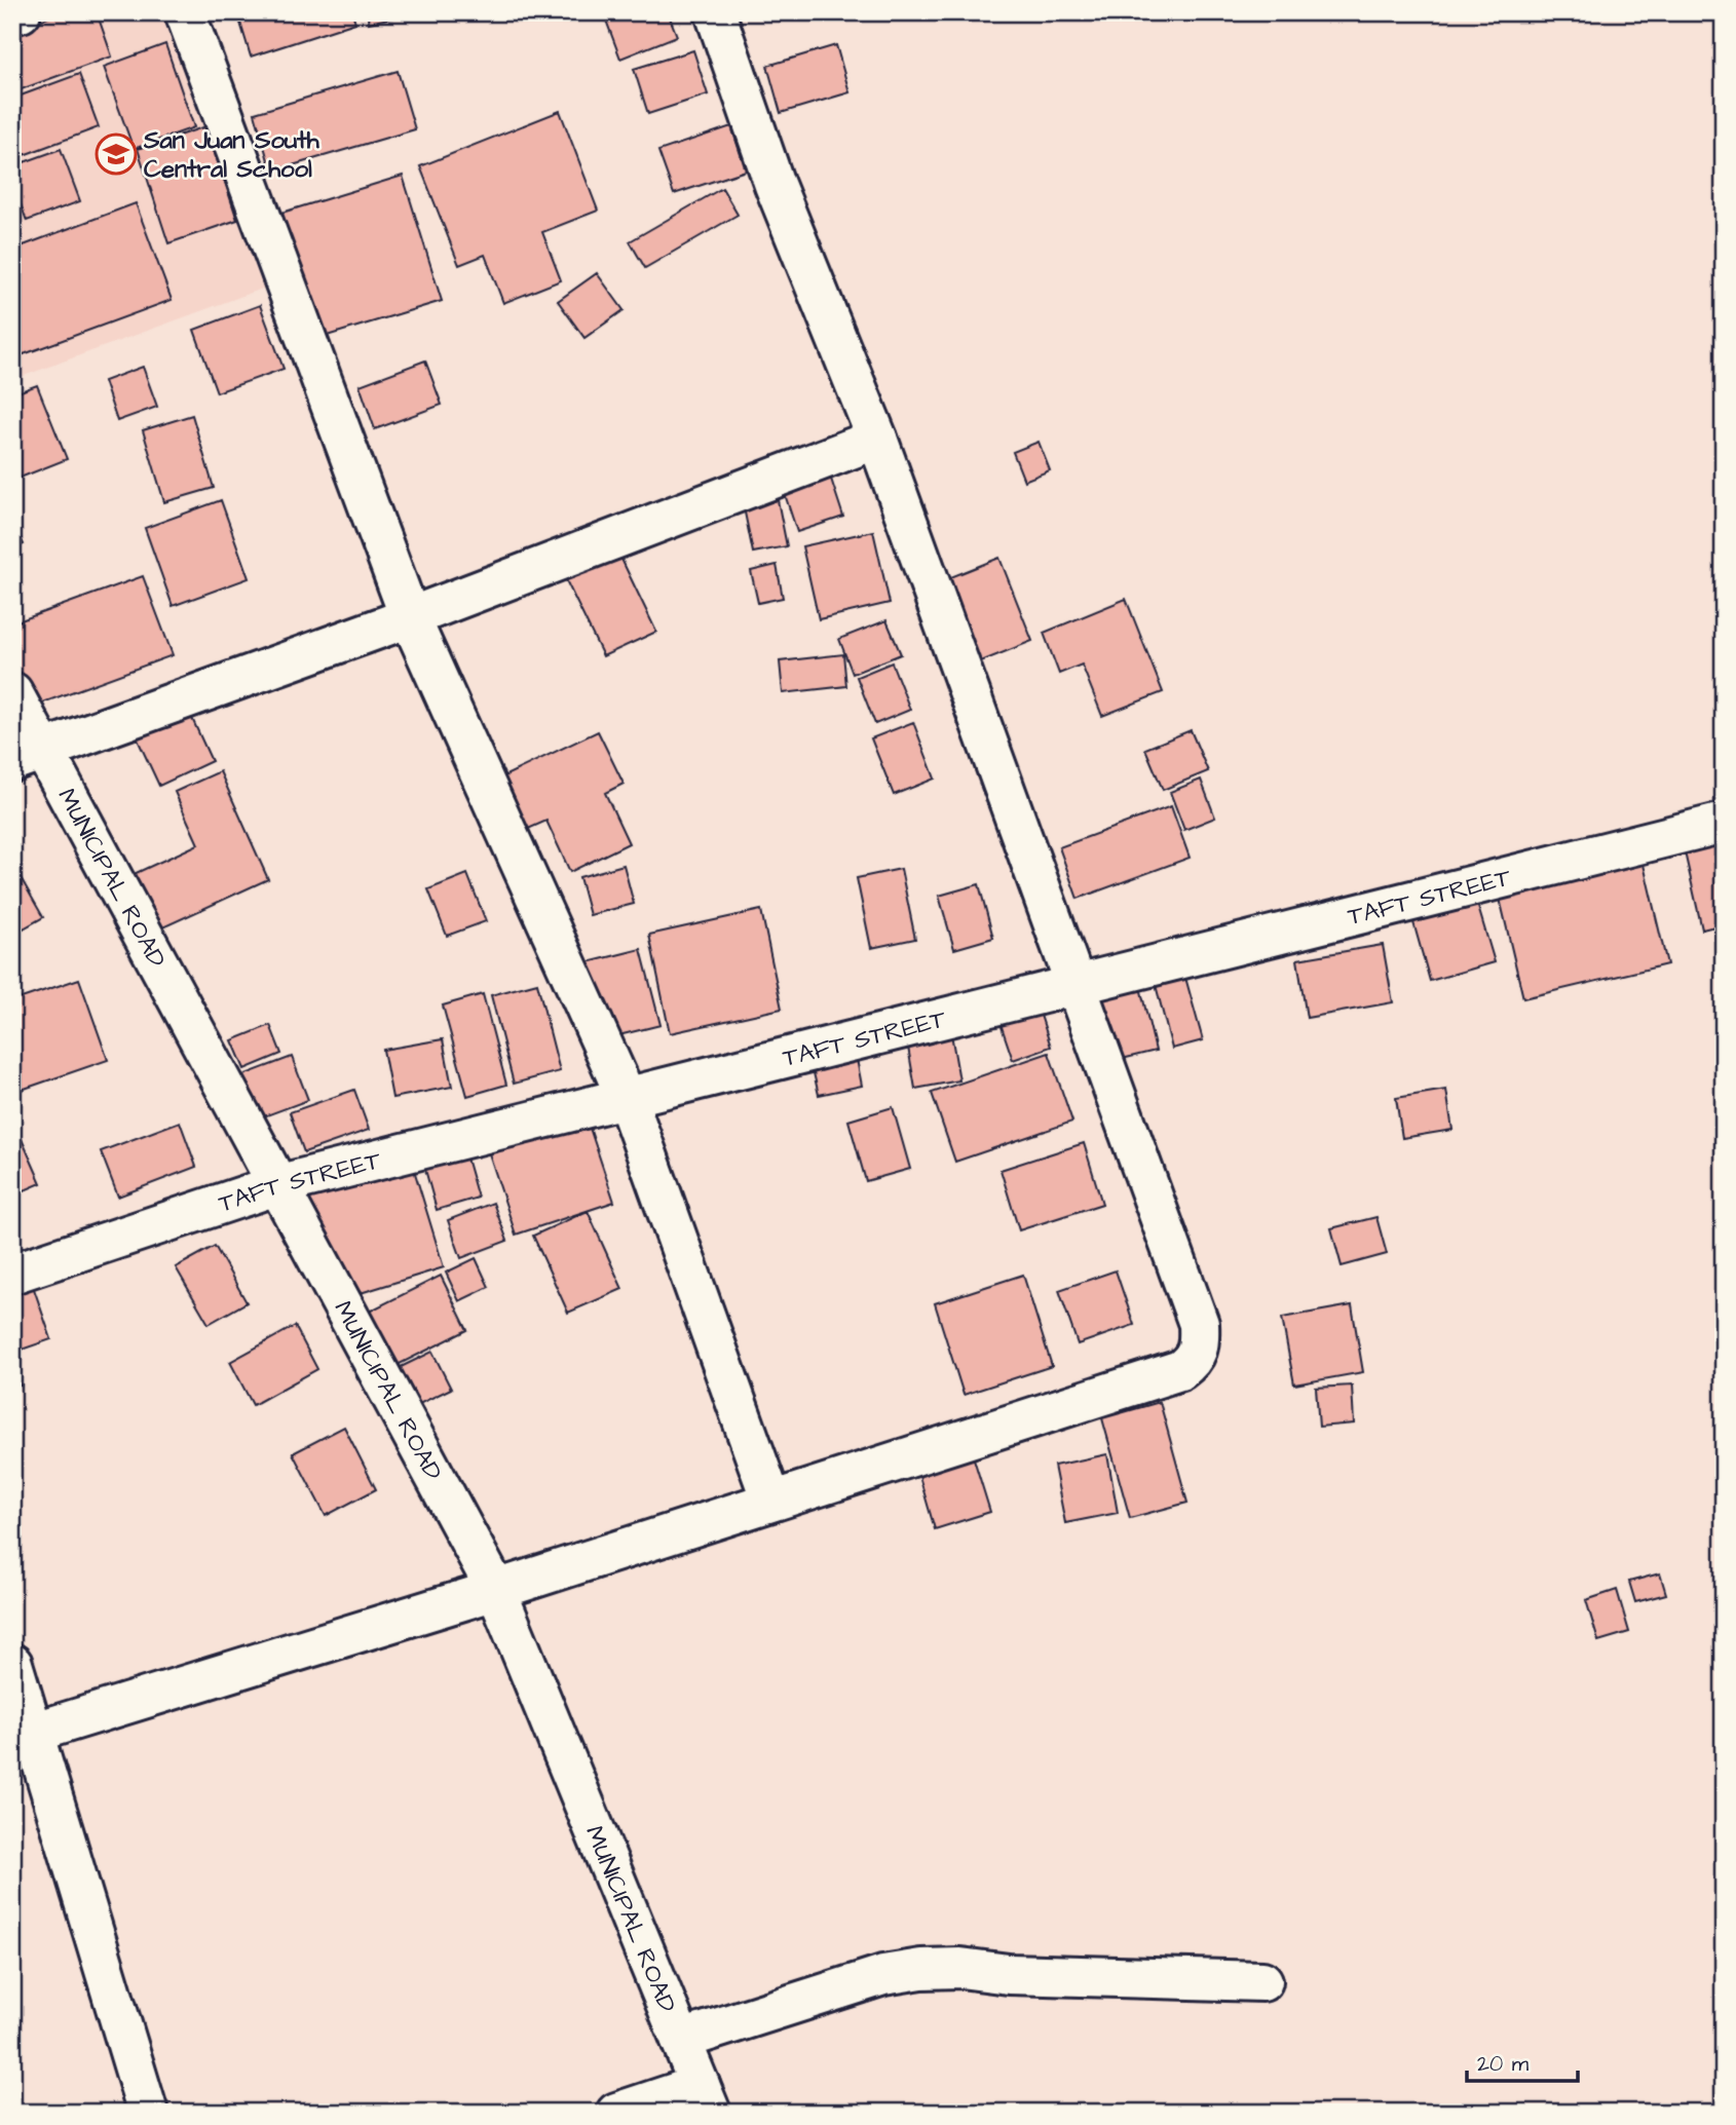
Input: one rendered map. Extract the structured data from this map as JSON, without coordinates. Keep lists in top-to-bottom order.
{
  "streets": {
    "street": ["MUNICIPAL ROAD", "TAFT STREET"]
  },
  "crossings": [
    ["MUNICIPAL ROAD", "TAFT STREET"]
  ],
  "places": {
    "school or university": ["San Juan South Central School"]
  },
  "scale_bar": "20 m"
}
